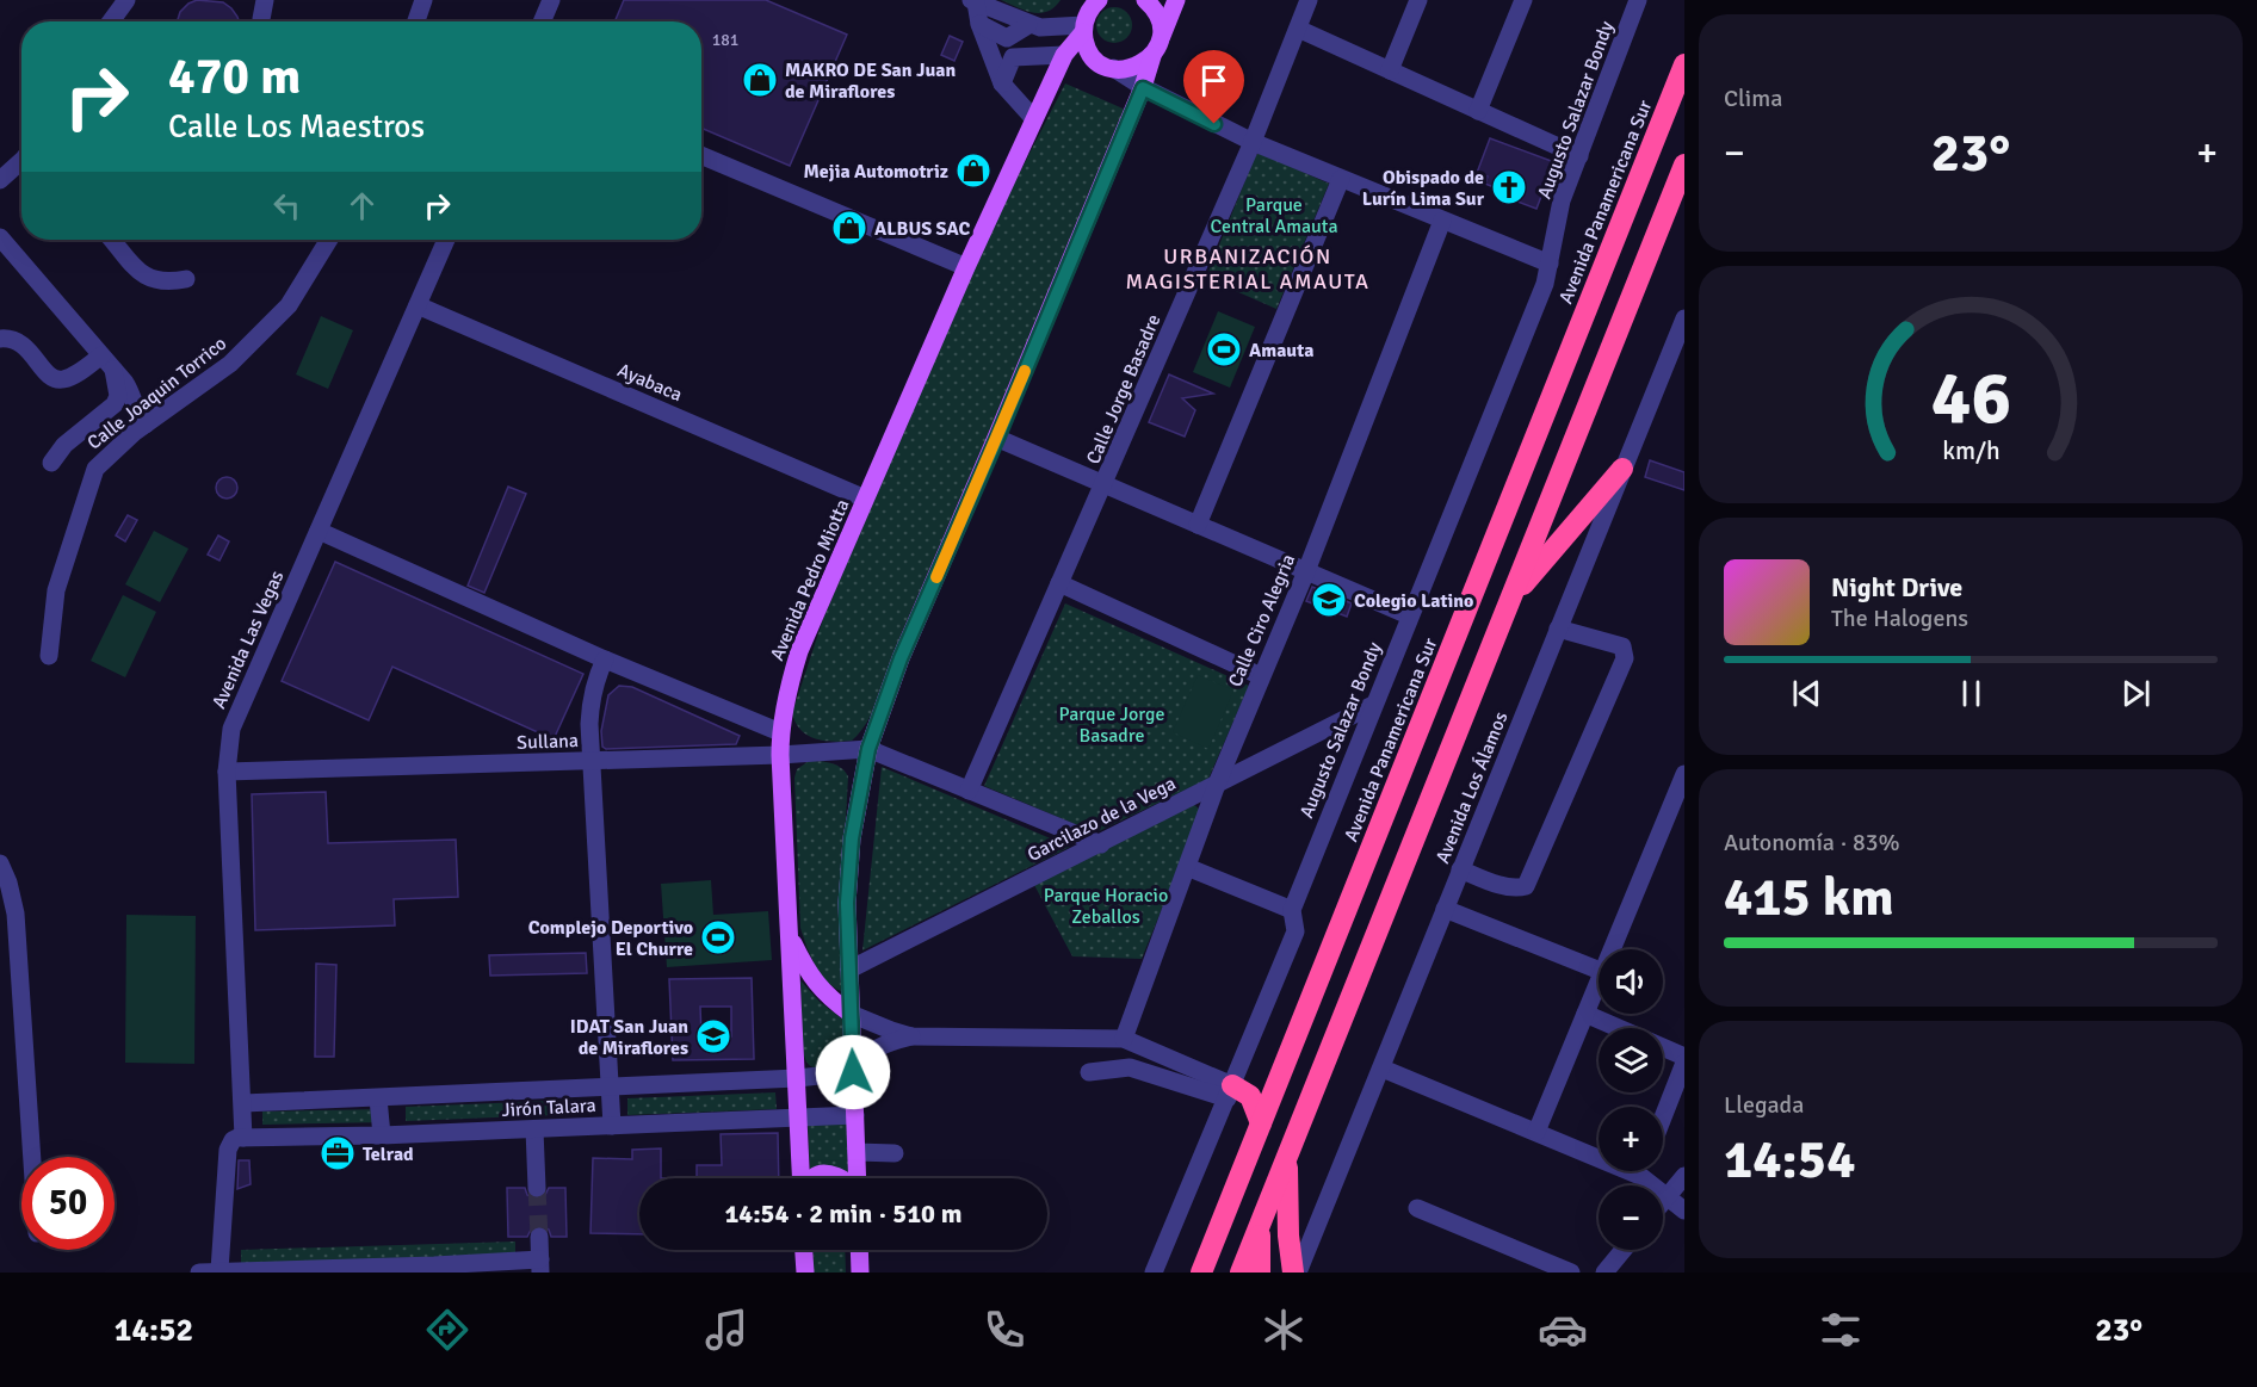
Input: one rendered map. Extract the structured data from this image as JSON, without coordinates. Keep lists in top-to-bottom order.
{
  "streets": {
    "highway": ["Avenida Panamericana Sur"],
    "main road": ["Avenida Pedro Miotta"],
    "street": [
      "Augusto Salazar Bondy",
      "Ayabaca",
      "Calle Jorge Basadre",
      "Calle Joaquin Torrico",
      "Calle Ciro Alegria",
      "Avenida Las Vegas",
      "Sullana",
      "Avenida Los Álamos",
      "Garcilazo de la Vega",
      "Jirón Talara"
    ]
  },
  "crossings": [
    ["Augusto Salazar Bondy", "Garcilazo de la Vega"],
    ["Ayabaca", "Avenida Pedro Miotta"],
    ["Ayabaca", "Avenida Las Vegas"],
    ["Avenida Pedro Miotta", "Sullana"],
    ["Avenida Pedro Miotta", "Jirón Talara"],
    ["Calle Ciro Alegria", "Garcilazo de la Vega"],
    ["Avenida Las Vegas", "Sullana"],
    ["Avenida Las Vegas", "Jirón Talara"]
  ],
  "districts": ["URBANIZACIÓN MAGISTERIAL AMAUTA"],
  "parks": ["Parque Central Amauta", "Parque Jorge Basadre", "Parque Horacio Zeballos"],
  "places": {
    "shop": ["MAKRO DE San Juan de Miraflores", "Mejia Automotriz", "ALBUS SAC"],
    "church": ["Obispado de Lurín Lima Sur"],
    "sports": ["Amauta", "Complejo Deportivo El Churre"],
    "school or university": ["Colegio Latino", "IDAT San Juan de Miraflores"],
    "office": ["Telrad"]
  },
  "house_numbers": ["181"],
  "page": {
    "tile": [
      "Clima",
      ["Autonomía · 83%", "415 km"],
      ["Llegada", "14:54"]
    ],
    "turn": ["470 m", "Calle Los Maestros"],
    "heat": ["−", "23°", "+"],
    "song": ["Night Drive", "The Halogens"],
    "map_buttons": ["+", "−"],
    "limit": "50",
    "trip": "14:54 · 2 min · 510 m",
    "tabs": ["14:52", "23°"],
    "gauge": ["46", "km/h"]
  }
}
